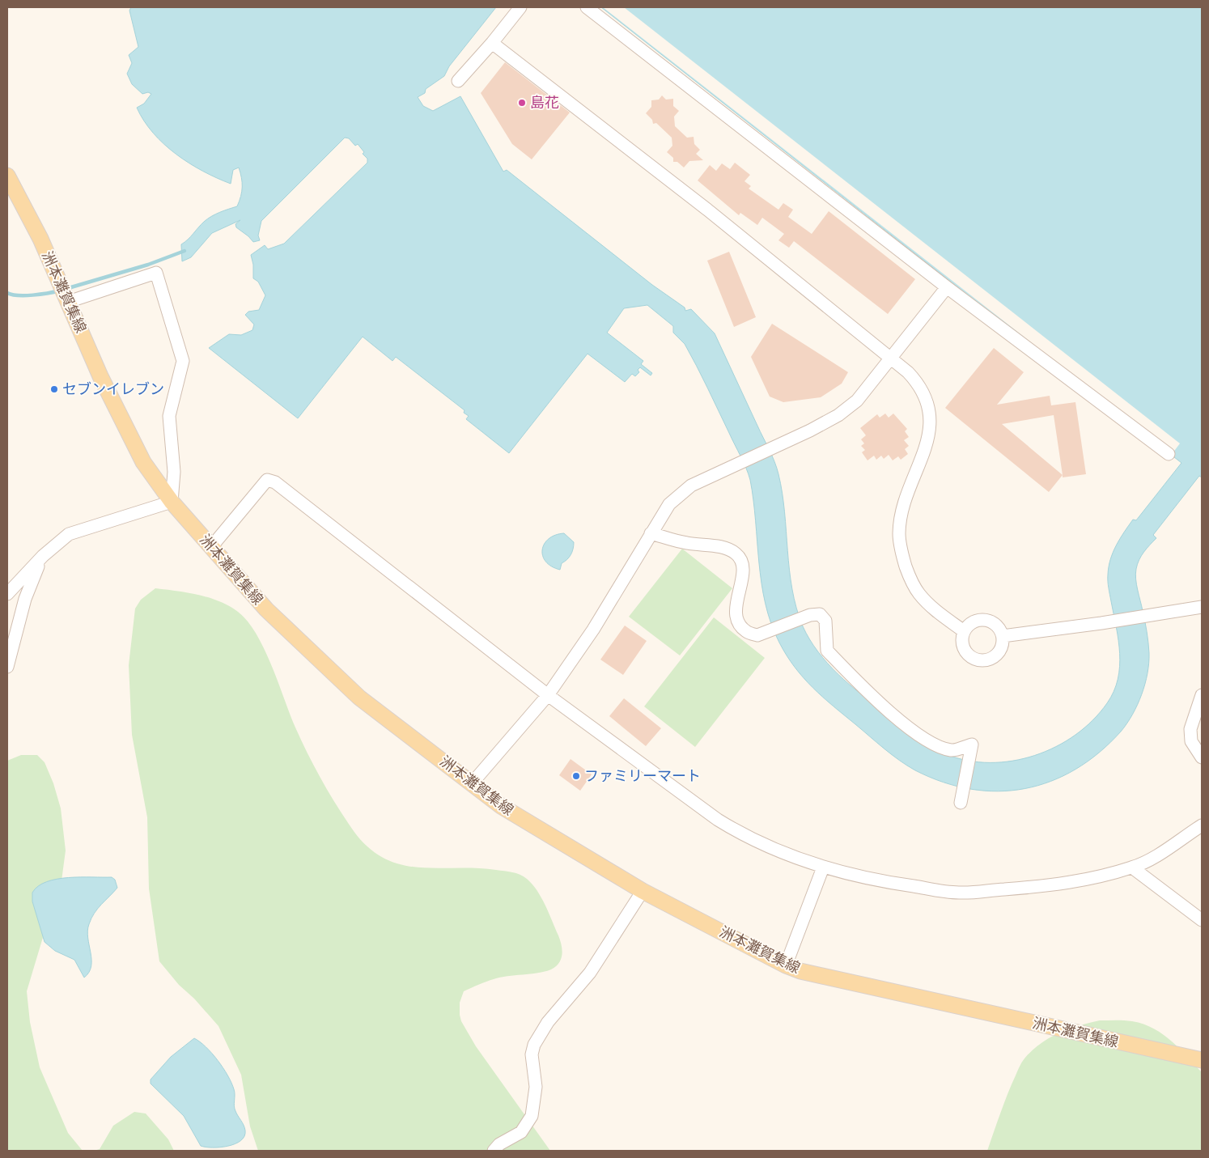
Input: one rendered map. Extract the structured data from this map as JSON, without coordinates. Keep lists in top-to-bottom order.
{
  "streets": {
    "main road": ["洲本灘賀集線"]
  },
  "places": ["島花", "セブンイレブン", "ファミリーマート"]
}
